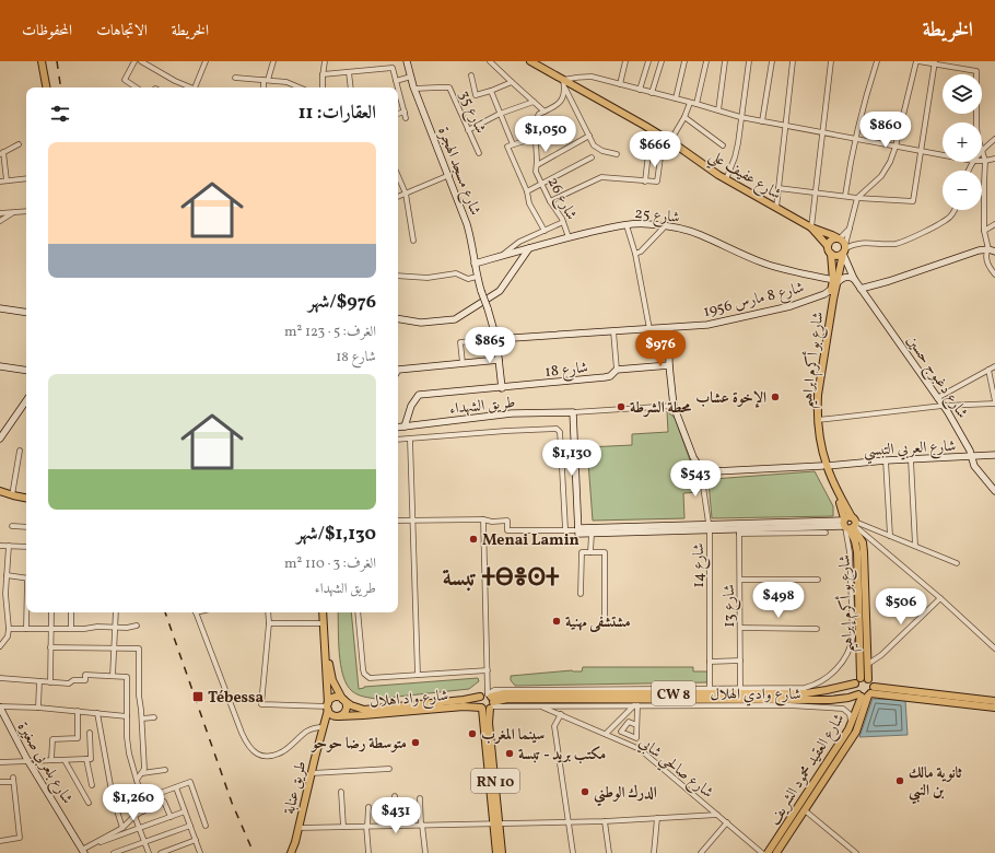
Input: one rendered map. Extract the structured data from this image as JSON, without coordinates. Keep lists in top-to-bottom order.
{
  "streets": {
    "main road": [
      "شارع عفيف علي",
      "شارع بو أكرم ابراهيم",
      "شارع بو أكرم إبراهيم",
      "CW 8",
      "شارع وادي الهلال",
      "شارع واد اهلال",
      "شارع العقيد محمود الشريف",
      "RN 10",
      "طريق عنابة"
    ],
    "street": [
      "شارع 35",
      "شارع مسجد الهجرة",
      "شارع 26",
      "شارع 25",
      "شارع 8 مارس 1956",
      "شارع 18",
      "شارع دغبوج حسين",
      "طريق الشهداء",
      "شارع العربي التبسي",
      "شارع 14",
      "شارع 13",
      "شارع بلعربي صغيرة",
      "شارع صالحي شابي"
    ]
  },
  "crossings": [
    ["شارع 35", "شارع مسجد الهجرة"],
    ["شارع مسجد الهجرة", "شارع 25"],
    ["شارع مسجد الهجرة", "شارع 8 مارس 1956"],
    ["شارع مسجد الهجرة", "شارع 18"],
    ["شارع عفيف علي", "شارع بو أكرم ابراهيم"],
    ["شارع عفيف علي", "شارع دغبوج حسين"],
    ["شارع 26", "شارع 25"],
    ["شارع 25", "شارع بو أكرم ابراهيم"],
    ["شارع 8 مارس 1956", "شارع بو أكرم ابراهيم"],
    ["شارع بو أكرم ابراهيم", "شارع دغبوج حسين"],
    ["شارع بو أكرم ابراهيم", "شارع العربي التبسي"],
    ["شارع بو أكرم ابراهيم", "شارع بو أكرم إبراهيم"],
    ["شارع 18", "طريق الشهداء"],
    ["شارع دغبوج حسين", "شارع العربي التبسي"],
    ["شارع العربي التبسي", "شارع 14"],
    ["شارع 14", "شارع وادي الهلال"],
    ["شارع بو أكرم إبراهيم", "شارع وادي الهلال"],
    ["شارع 13", "شارع وادي الهلال"],
    ["شارع وادي الهلال", "شارع واد اهلال"],
    ["شارع وادي الهلال", "شارع صالحي شابي"],
    ["شارع وادي الهلال", "شارع العقيد محمود الشريف"],
    ["شارع وادي الهلال", "RN 10"],
    ["شارع واد اهلال", "RN 10"],
    ["شارع واد اهلال", "طريق عنابة"]
  ],
  "districts": ["تبسة ⵜⴱⴻⵙⵜ"],
  "places": {
    "other": [
      "الإخوة عشاب",
      "محطة الشرطة",
      "Menai Lamin",
      "مشتشفى مهنية",
      "سينما المغرب",
      "متوسطة رضا حوحو",
      "مكتب بريد - تبسة",
      "ثانوية مالك بن النبي",
      "الدرك الوطني"
    ],
    "transit": ["Tébessa"]
  },
  "page": {
    "header": "الخريطة",
    "nav": ["الخريطة", "الاتجاهات", "المحفوظات"],
    "map_buttons": ["+", "−"],
    "heading": "العقارات: 11",
    "price": [
      "$860",
      "$1,050",
      "$666",
      "$865",
      "$976",
      "$1,130",
      "$543",
      "$498",
      "$506",
      "$1,260",
      "$431"
    ],
    "list": [
      {
        "name": "$976/شهر",
        "note": "الغرف: 5 · 123 m² · شارع 18"
      },
      {
        "name": "$1,130/شهر",
        "note": "الغرف: 3 · 110 m² · طريق الشهداء"
      }
    ]
  }
}
